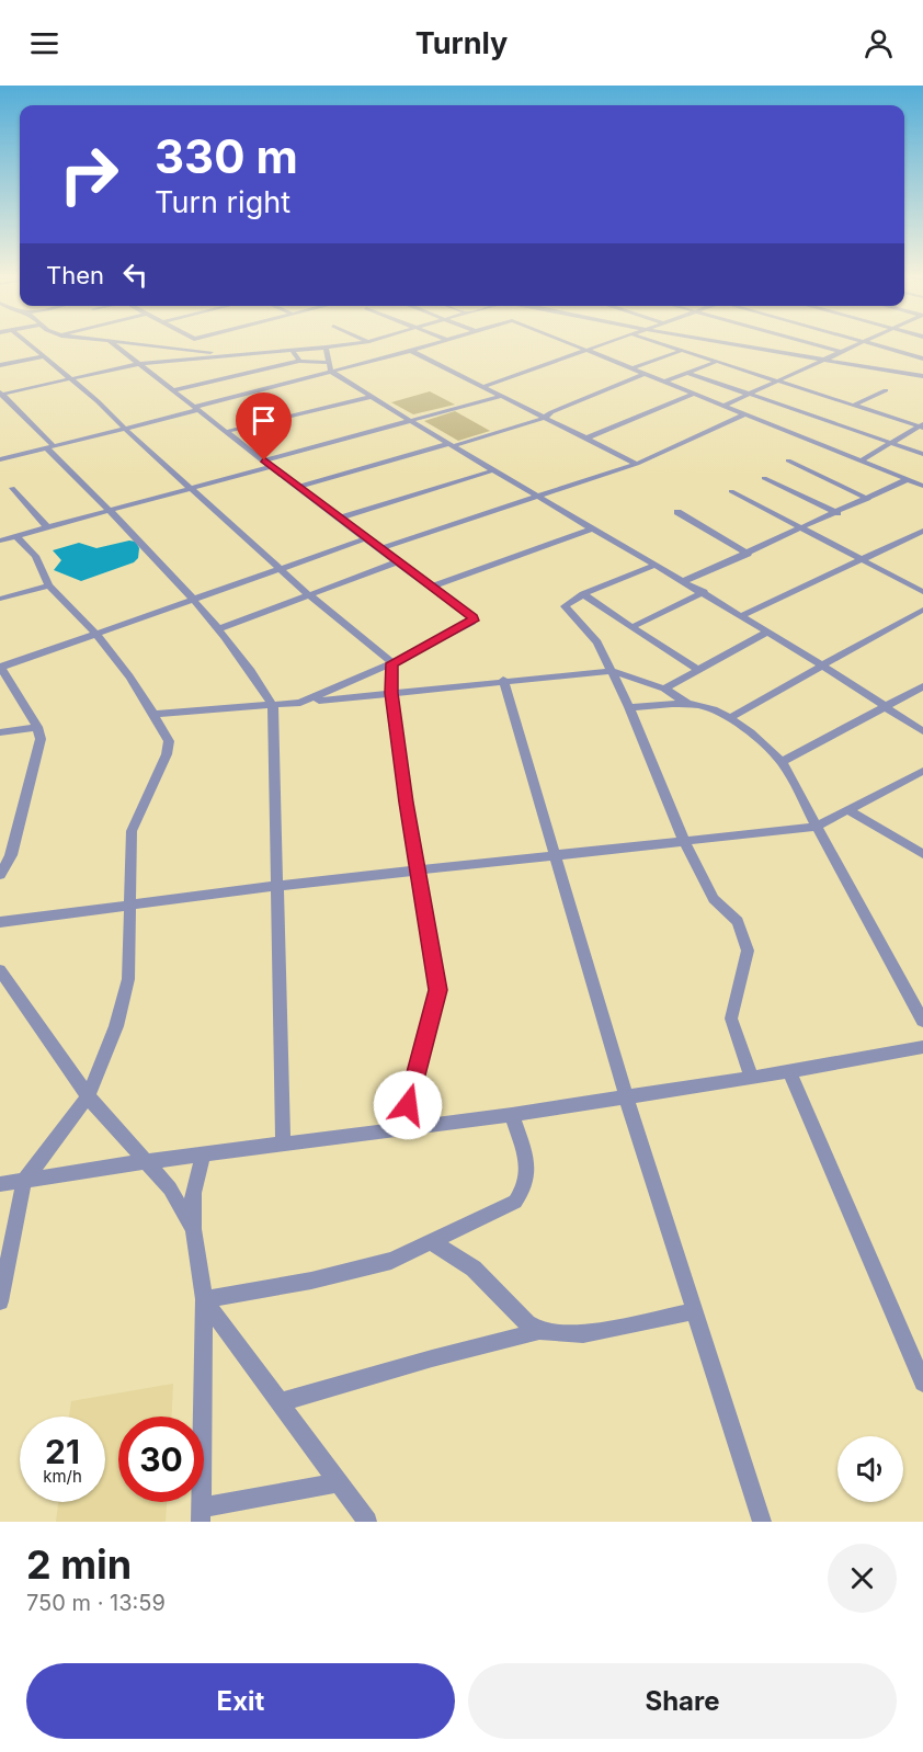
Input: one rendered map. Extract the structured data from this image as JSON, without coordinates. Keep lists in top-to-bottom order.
{
  "page": {
    "header": "Turnly",
    "turn": ["330 m", "Turn right"],
    "then": "Then",
    "speed": "21 km/h",
    "limit": "30",
    "heading": ["2 min", "750 m · 13:59"],
    "buttons": ["Exit", "Share"]
  }
}
